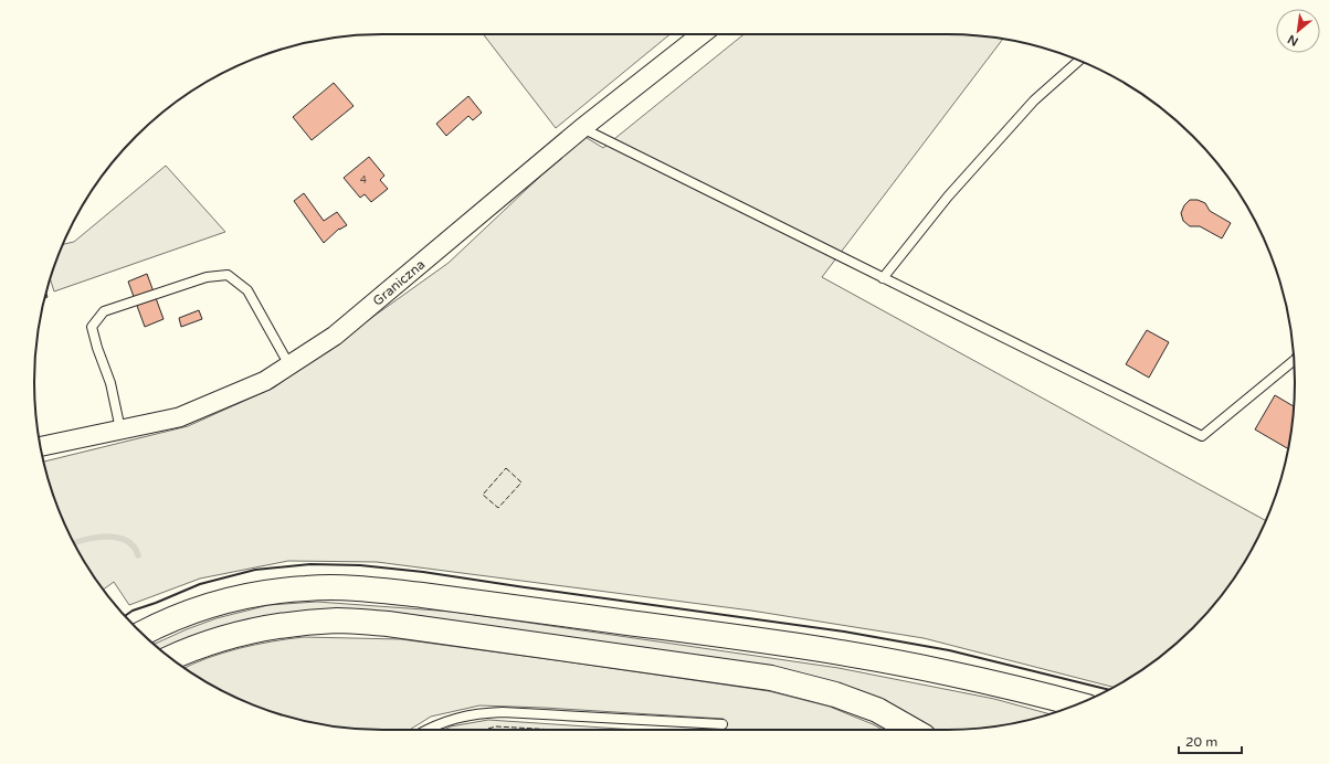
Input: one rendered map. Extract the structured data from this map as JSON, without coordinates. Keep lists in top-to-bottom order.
{
  "streets": {
    "street": ["Graniczna"]
  },
  "house_numbers": ["4"],
  "scale_bar": "20 m",
  "north": "bottom left"
}
